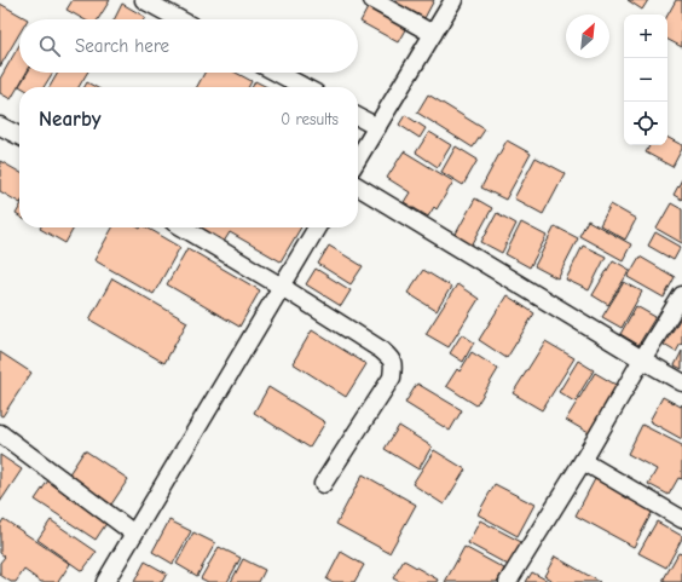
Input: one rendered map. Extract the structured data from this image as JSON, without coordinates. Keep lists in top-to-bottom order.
{
  "north": "top right",
  "page": {
    "map_buttons": ["+", "−"],
    "search": "Search here",
    "heading": ["Nearby", "0 results"]
  }
}
